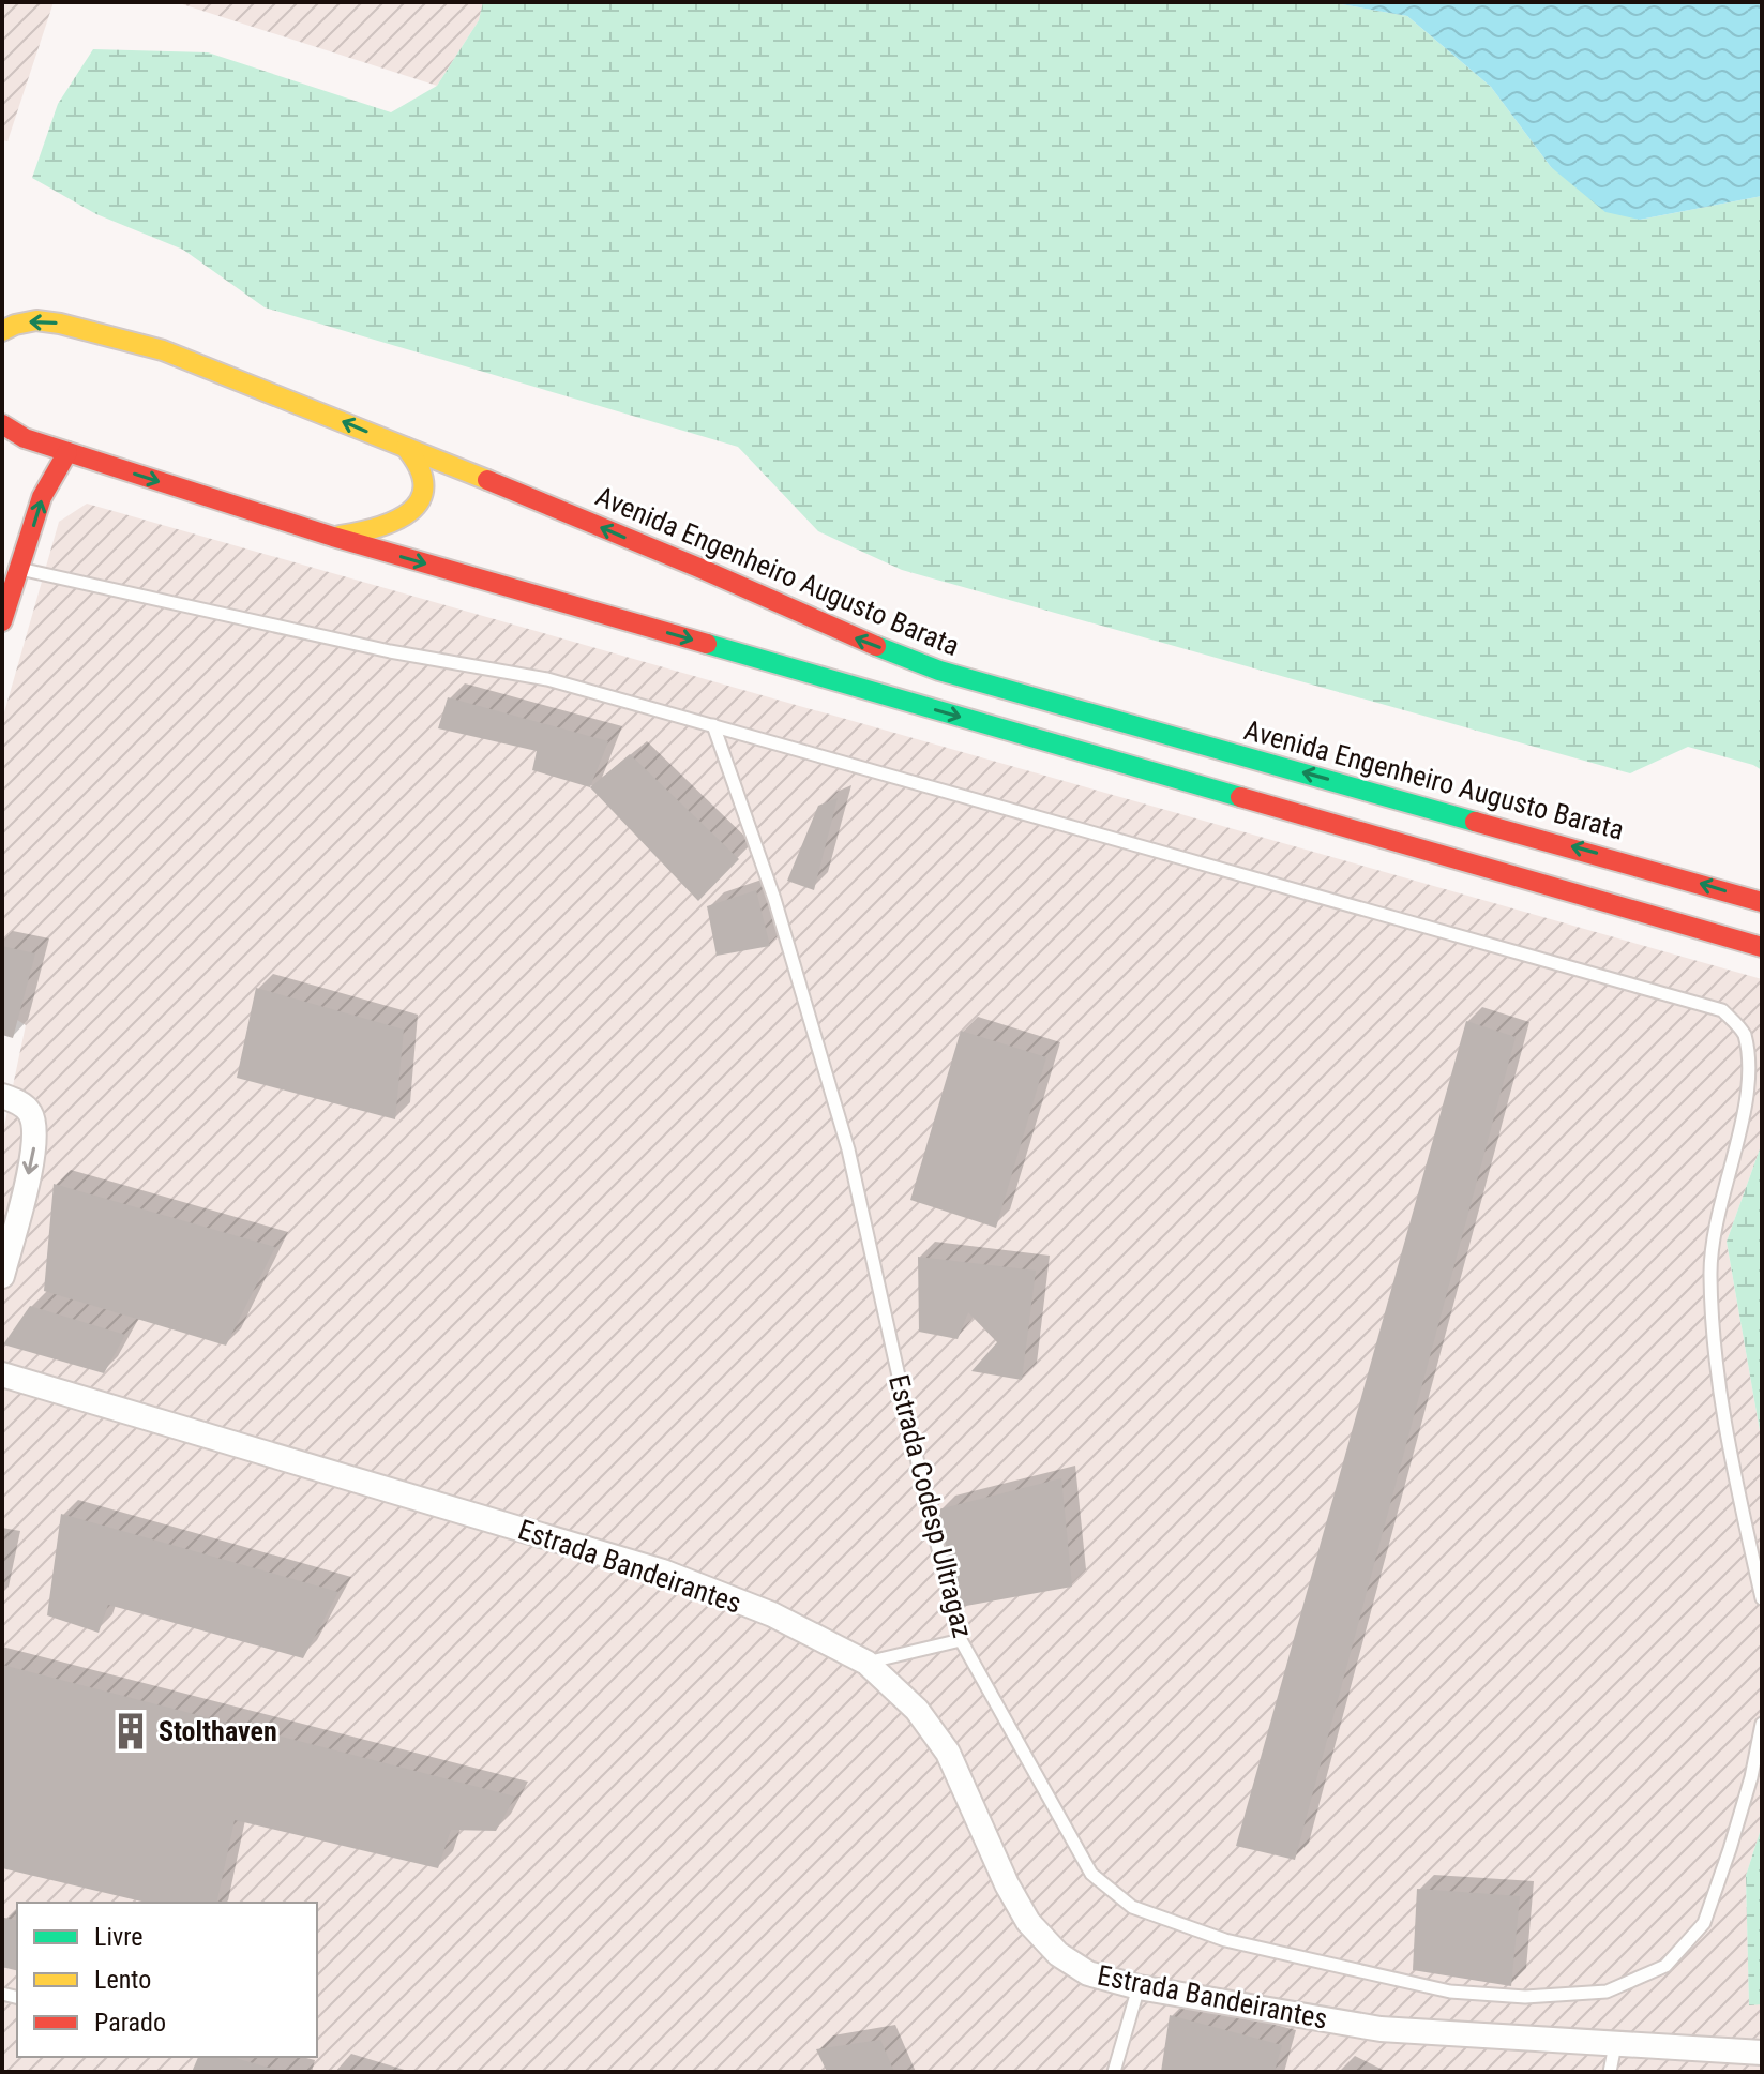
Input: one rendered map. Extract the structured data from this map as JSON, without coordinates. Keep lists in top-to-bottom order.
{
  "streets": {
    "main road": ["Avenida Engenheiro Augusto Barata"],
    "street": ["Estrada Bandeirantes"],
    "lane": ["Estrada Codesp Ultragaz"]
  },
  "places": {
    "building": ["Stolthaven"]
  },
  "legend": ["Livre", "Lento", "Parado"]
}
